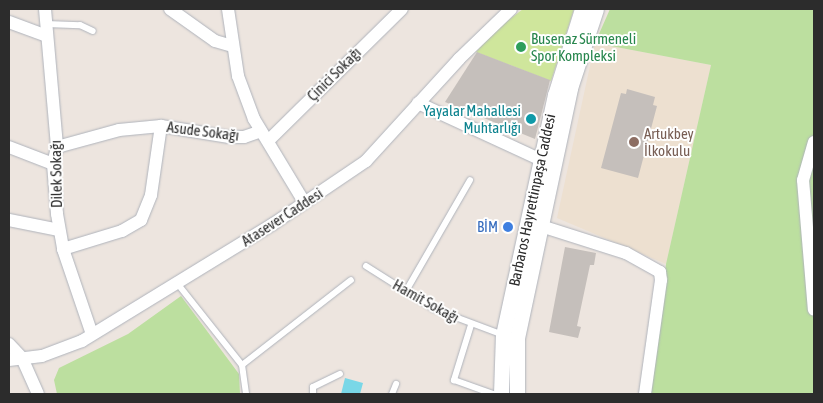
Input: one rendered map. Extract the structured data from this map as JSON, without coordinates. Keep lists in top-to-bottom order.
{
  "streets": {
    "street": [
      "Çinici Sokağı",
      "Asude Sokağı",
      "Dilek Sokağı",
      "Barbaros Hayrettinpaşa Caddesi",
      "Atasever Caddesi"
    ],
    "lane": ["Hamit Sokağı"]
  },
  "crossings": [
    ["Çinici Sokağı", "Asude Sokağı"],
    ["Asude Sokağı", "Dilek Sokağı"],
    ["Dilek Sokağı", "Atasever Caddesi"],
    ["Barbaros Hayrettinpaşa Caddesi", "Hamit Sokağı"]
  ],
  "places": [
    "Busenaz Sürmeneli Spor Kompleksi",
    "Yayalar Mahallesi Muhtarlığı",
    "Artukbey İlkokulu",
    "BİM"
  ]
}
